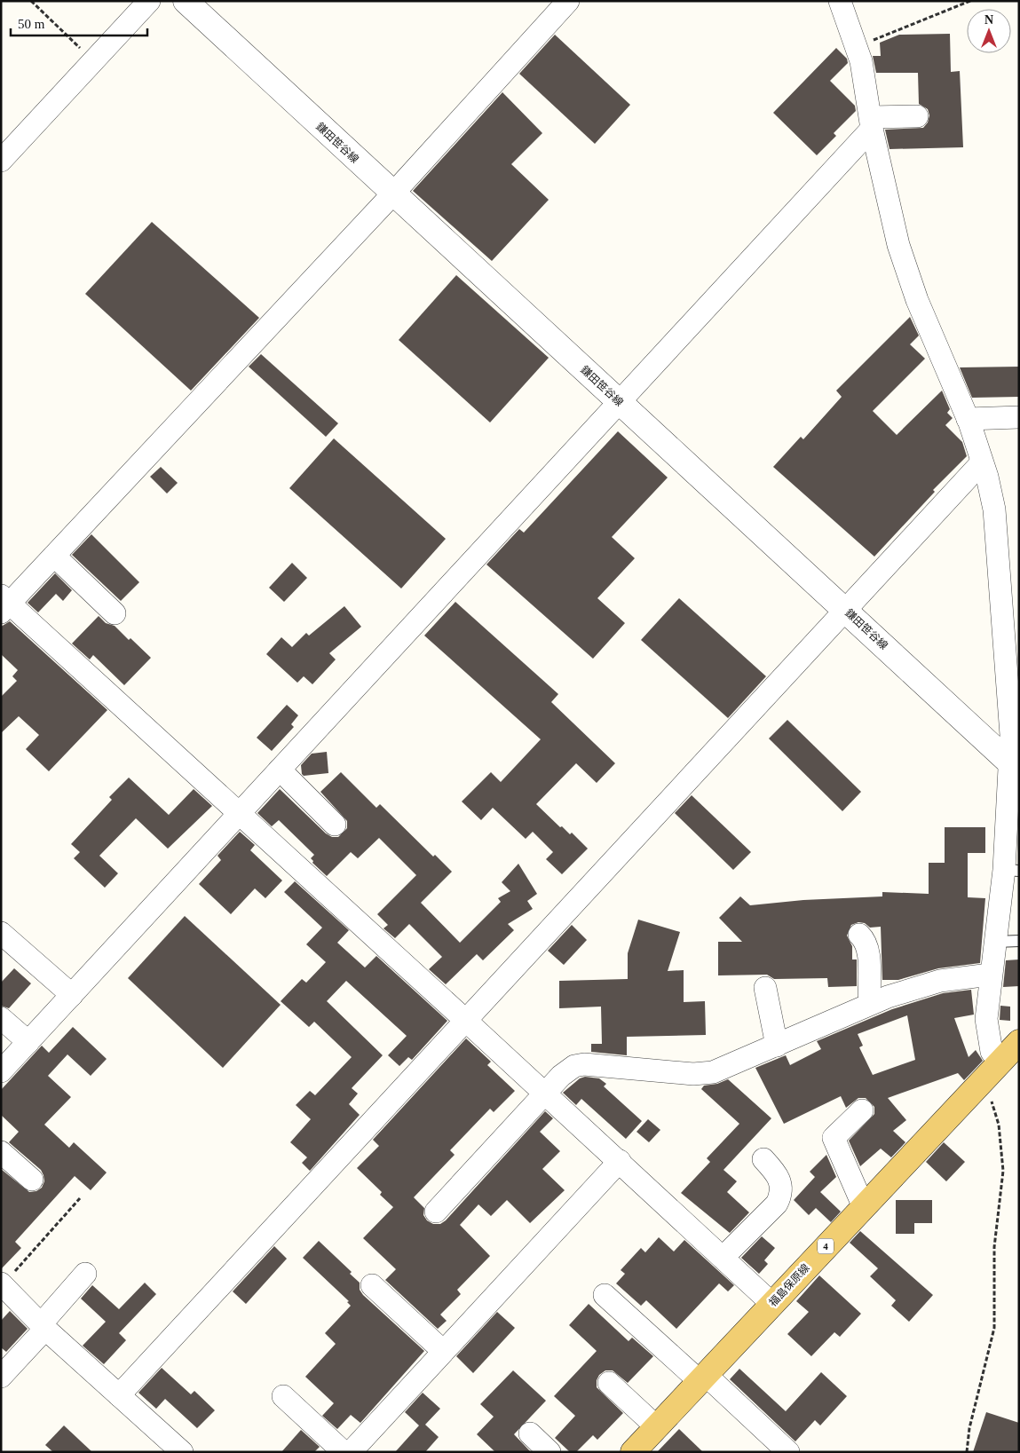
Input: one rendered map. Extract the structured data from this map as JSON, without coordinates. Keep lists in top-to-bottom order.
{
  "streets": {
    "main road": ["4", "福島保原線"],
    "street": ["鎌田笹谷線"]
  },
  "scale_bar": "50 m",
  "north": "top"
}
